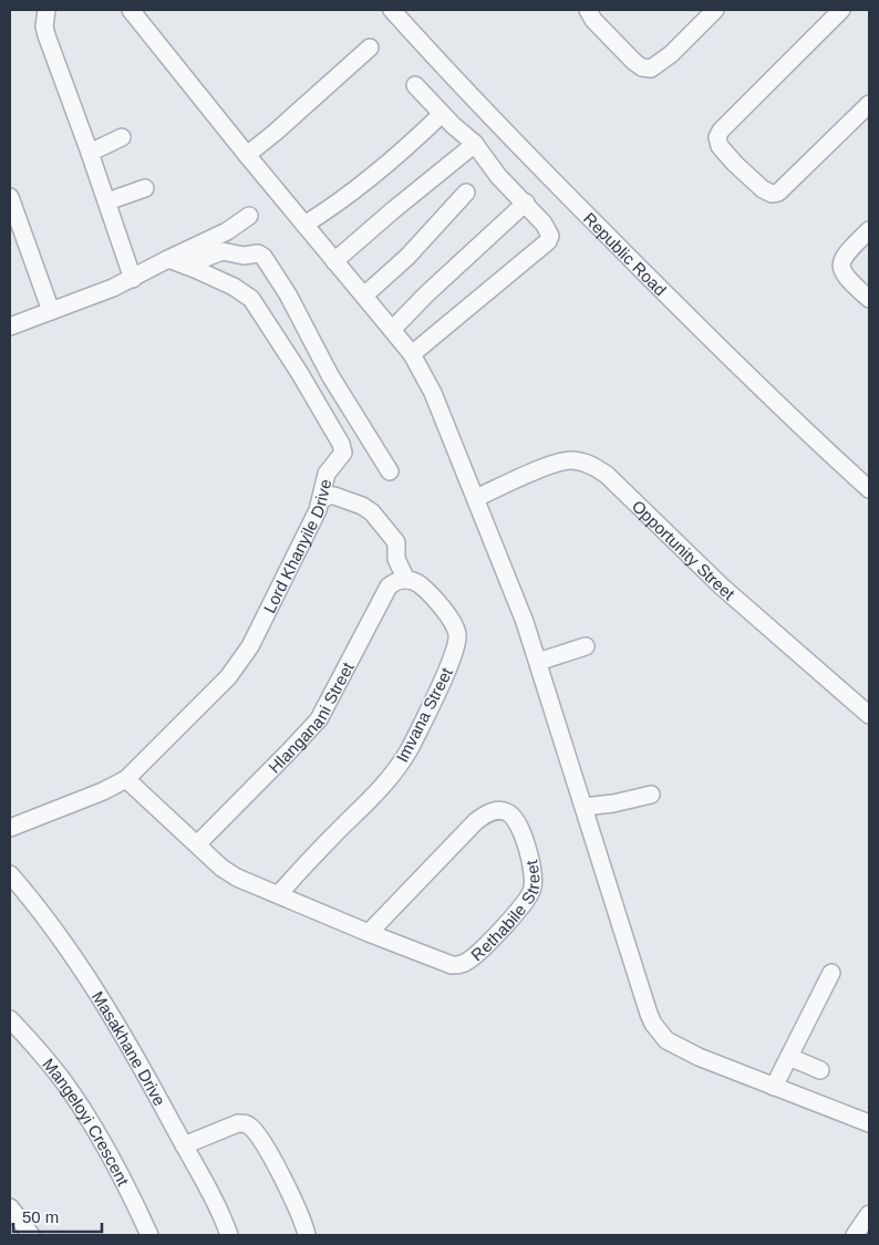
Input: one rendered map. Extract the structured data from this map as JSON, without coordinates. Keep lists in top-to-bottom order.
{
  "streets": {
    "street": [
      "Republic Road",
      "Lord Khanyile Drive",
      "Opportunity Street",
      "Imvana Street",
      "Hlanganani Street",
      "Rethabile Street",
      "Masakhane Drive",
      "Mangeloyi Crescent"
    ]
  },
  "crossings": [
    ["Lord Khanyile Drive", "Rethabile Street"],
    ["Imvana Street", "Hlanganani Street"],
    ["Imvana Street", "Rethabile Street"],
    ["Hlanganani Street", "Rethabile Street"]
  ],
  "scale_bar": "50 m"
}
